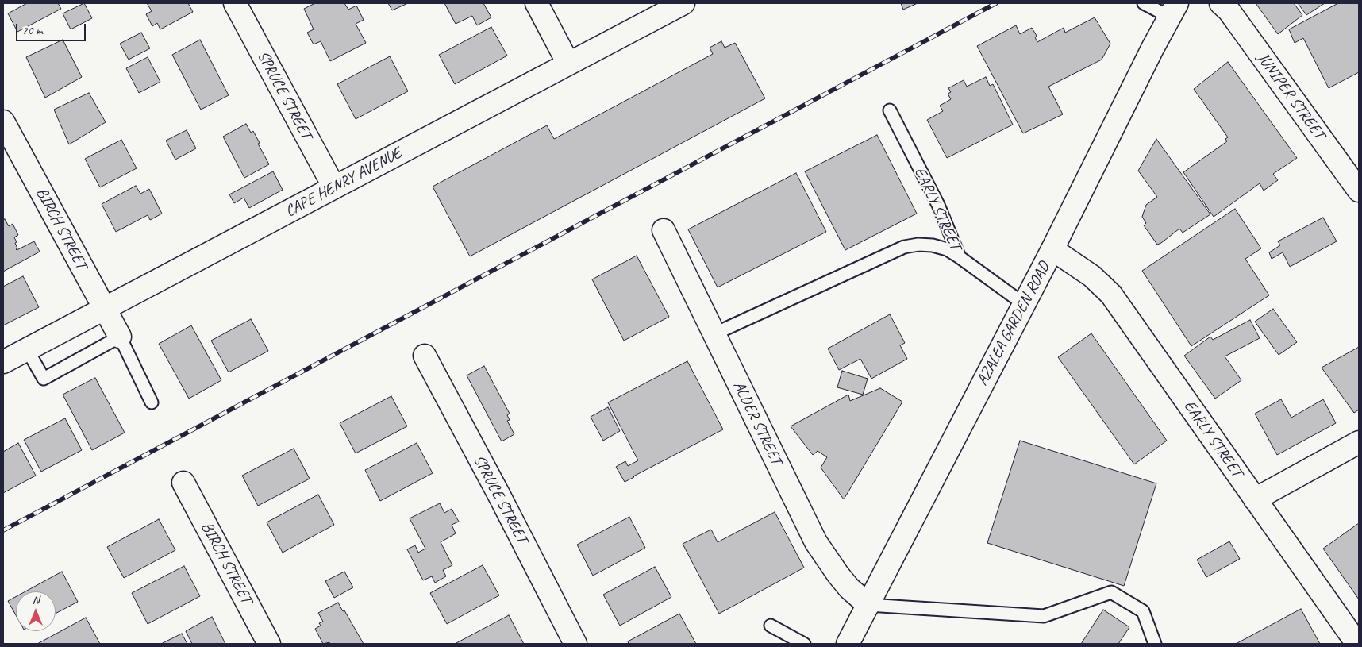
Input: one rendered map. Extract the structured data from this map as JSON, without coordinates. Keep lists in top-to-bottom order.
{
  "streets": {
    "street": [
      "SPRUCE STREET",
      "JUNIPER STREET",
      "CAPE HENRY AVENUE",
      "EARLY STREET",
      "BIRCH STREET",
      "AZALEA GARDEN ROAD",
      "ALDER STREET"
    ]
  },
  "crossings": [
    ["SPRUCE STREET", "CAPE HENRY AVENUE"],
    ["CAPE HENRY AVENUE", "BIRCH STREET"],
    ["EARLY STREET", "AZALEA GARDEN ROAD"],
    ["AZALEA GARDEN ROAD", "ALDER STREET"]
  ],
  "scale_bar": "20 m",
  "north": "top"
}
